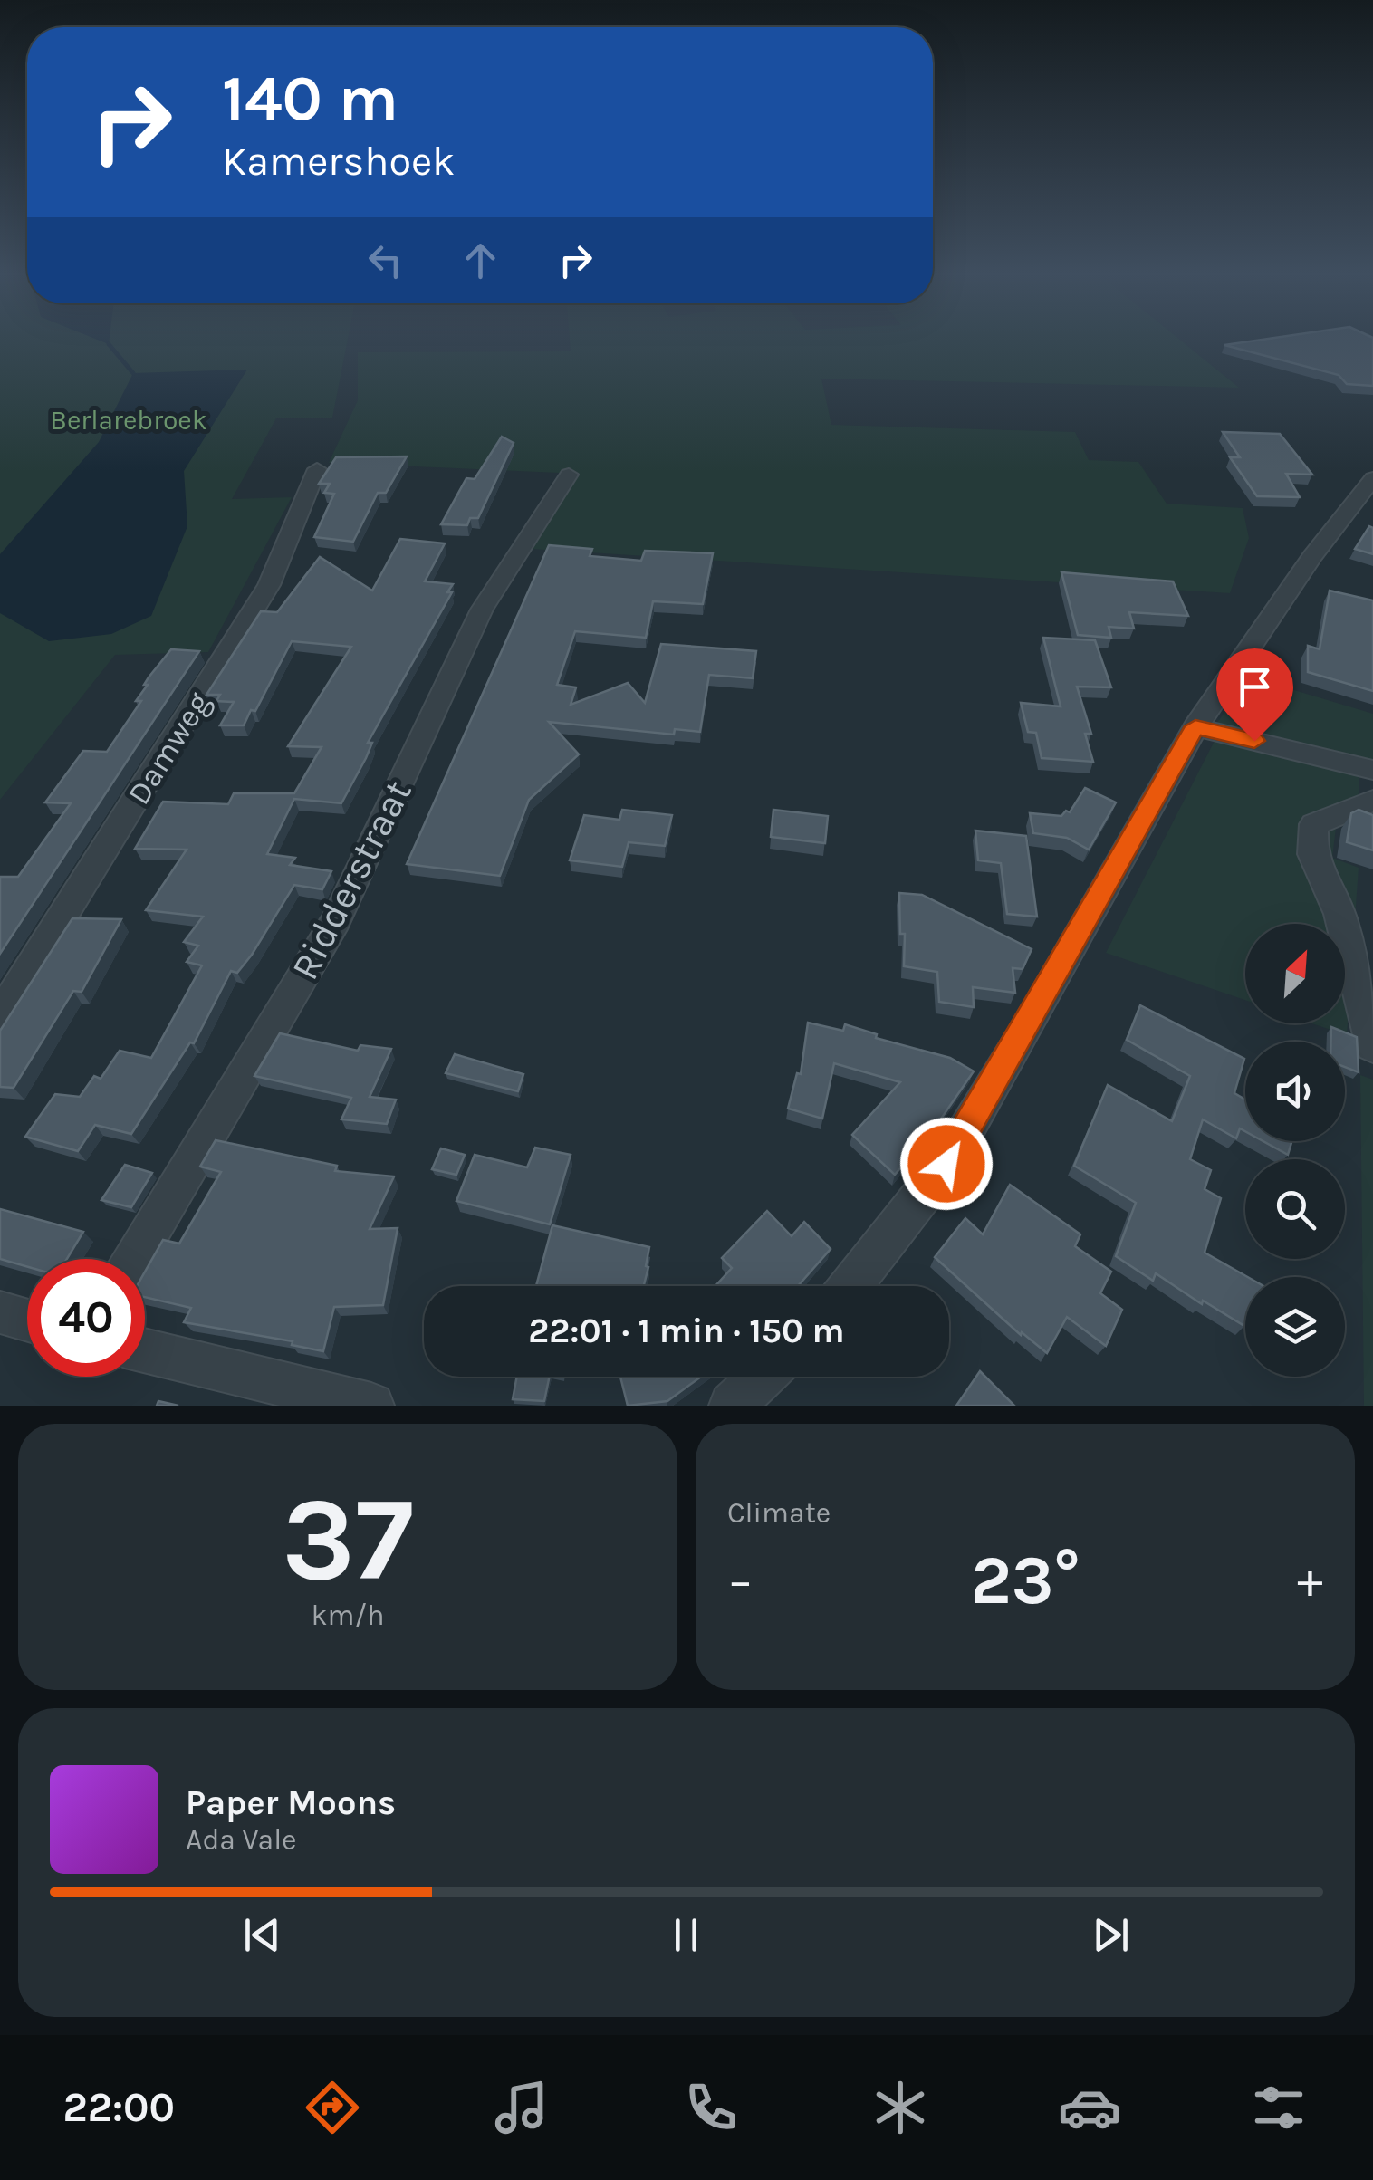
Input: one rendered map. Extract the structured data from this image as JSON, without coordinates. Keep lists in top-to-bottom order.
{
  "streets": {
    "street": ["Damweg", "Ridderstraat"]
  },
  "parks": ["Berlarebroek"],
  "north": "top right",
  "page": {
    "turn": ["140 m", "Kamershoek"],
    "limit": "40",
    "trip": "22:01 · 1 min · 150 m",
    "tile": [
      ["37", "km/h"],
      "Climate"
    ],
    "heat": ["−", "23°", "+"],
    "song": ["Paper Moons", "Ada Vale"],
    "tabs": "22:00"
  }
}
